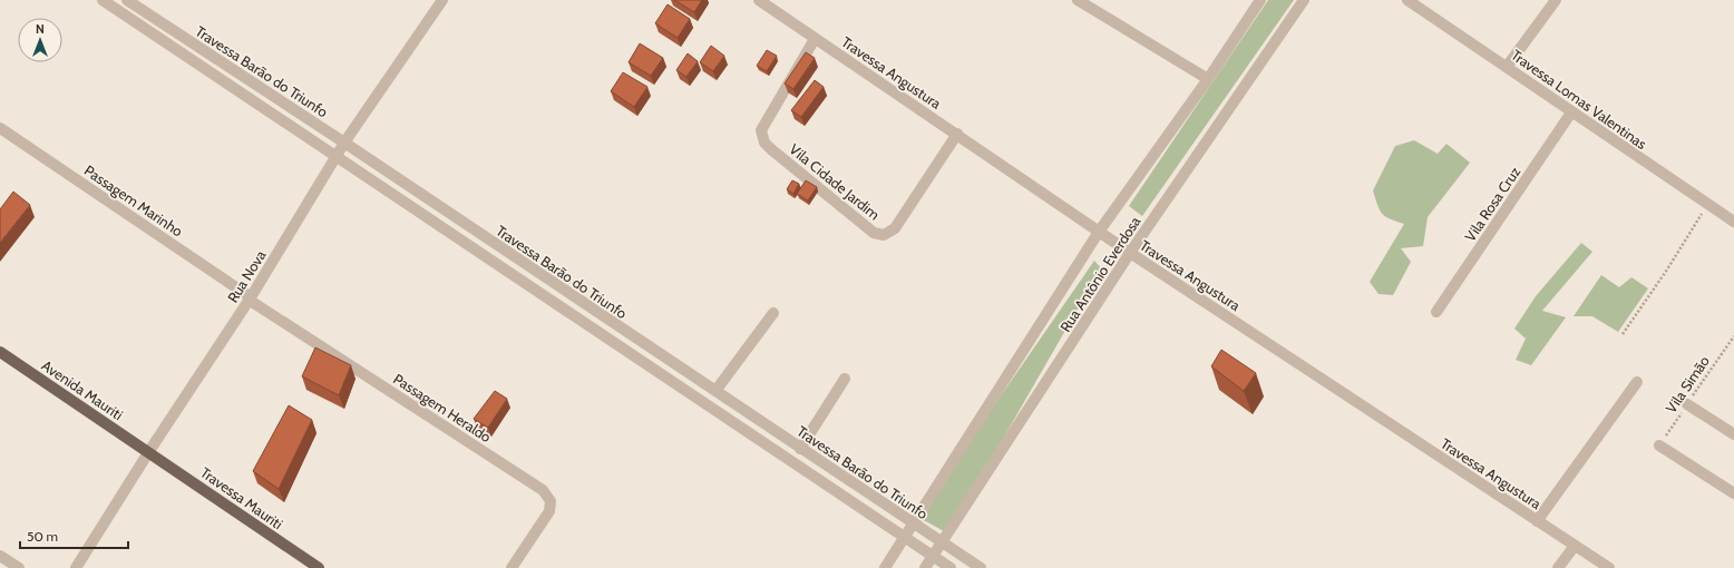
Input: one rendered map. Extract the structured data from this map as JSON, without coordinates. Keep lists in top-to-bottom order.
{
  "streets": {
    "main road": ["Avenida Mauriti", "Travessa Mauriti"],
    "street": [
      "Travessa Barão do Triunfo",
      "Travessa Angustura",
      "Travessa Lomas Valentinas",
      "Vila Cidade Jardim",
      "Passagem Marinho",
      "Vila Rosa Cruz",
      "Rua Antônio Everdosa",
      "Rua Nova",
      "Passagem Heraldo"
    ],
    "path": ["Vila Simão"]
  },
  "crossings": [
    ["Travessa Barão do Triunfo", "Rua Antônio Everdosa"],
    ["Travessa Barão do Triunfo", "Rua Nova"],
    ["Travessa Angustura", "Vila Cidade Jardim"],
    ["Travessa Angustura", "Rua Antônio Everdosa"],
    ["Travessa Lomas Valentinas", "Vila Rosa Cruz"],
    ["Passagem Marinho", "Rua Nova"],
    ["Passagem Marinho", "Passagem Heraldo"],
    ["Rua Nova", "Avenida Mauriti"],
    ["Rua Nova", "Passagem Heraldo"],
    ["Rua Nova", "Travessa Mauriti"],
    ["Avenida Mauriti", "Travessa Mauriti"]
  ],
  "scale_bar": "50 m",
  "north": "top"
}
